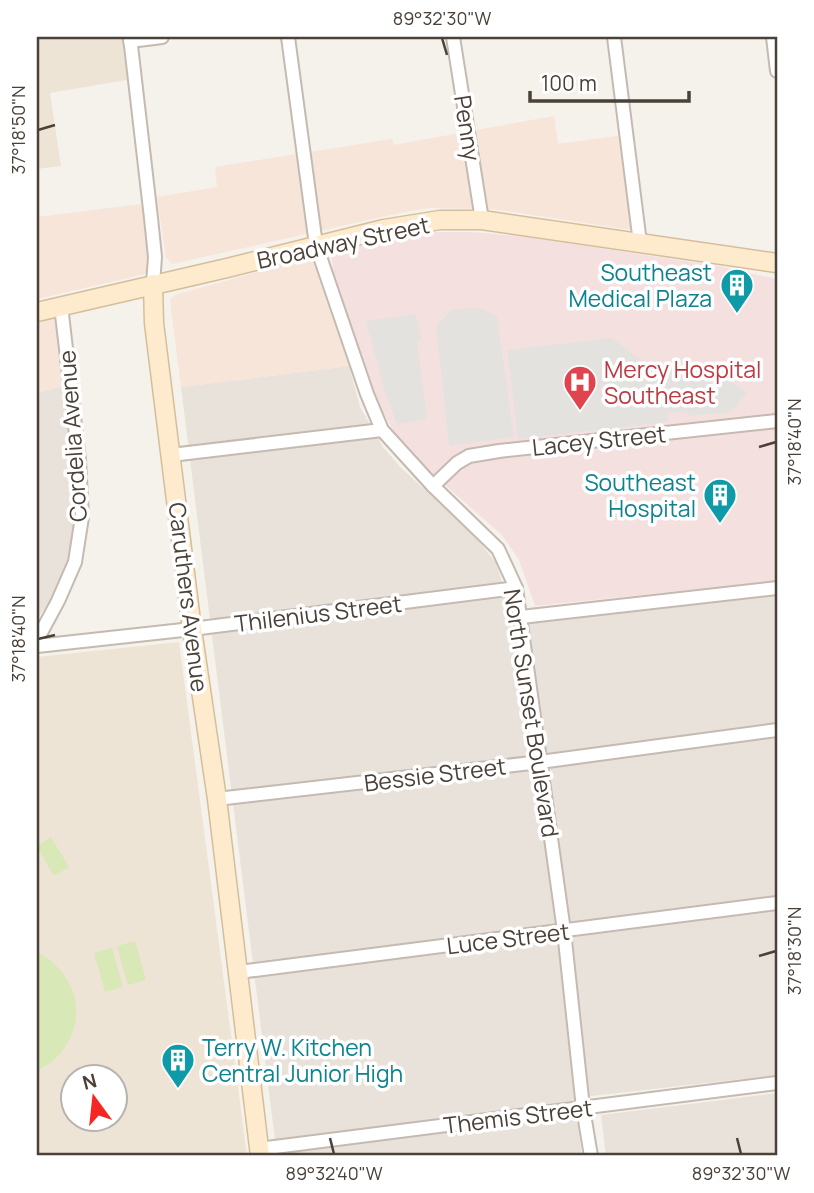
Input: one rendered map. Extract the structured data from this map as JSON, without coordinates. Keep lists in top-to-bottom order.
{
  "streets": {
    "street": [
      "Penny",
      "Broadway Street",
      "Cordelia Avenue",
      "Lacey Street",
      "Caruthers Avenue",
      "Thilenius Street",
      "North Sunset Boulevard",
      "Bessie Street",
      "Luce Street",
      "Themis Street"
    ]
  },
  "crossings": [
    ["Penny", "Broadway Street"],
    ["Broadway Street", "Cordelia Avenue"],
    ["Broadway Street", "Caruthers Avenue"],
    ["Broadway Street", "North Sunset Boulevard"],
    ["Lacey Street", "North Sunset Boulevard"],
    ["Caruthers Avenue", "Thilenius Street"],
    ["Caruthers Avenue", "Bessie Street"],
    ["Caruthers Avenue", "Luce Street"],
    ["Caruthers Avenue", "Themis Street"],
    ["Thilenius Street", "North Sunset Boulevard"],
    ["North Sunset Boulevard", "Bessie Street"],
    ["North Sunset Boulevard", "Luce Street"],
    ["North Sunset Boulevard", "Themis Street"]
  ],
  "places": {
    "building": ["Southeast Medical Plaza", "Southeast Hospital", "Terry W. Kitchen Central Junior High"],
    "hospital": ["Mercy Hospital Southeast"]
  },
  "scale_bar": "100 m",
  "north": "top",
  "coordinates": [
    "89°32'30\"W",
    "37°18'50\"N",
    "37°18'40\"N",
    "37°18'30\"N",
    "89°32'40\"W"
  ]
}
